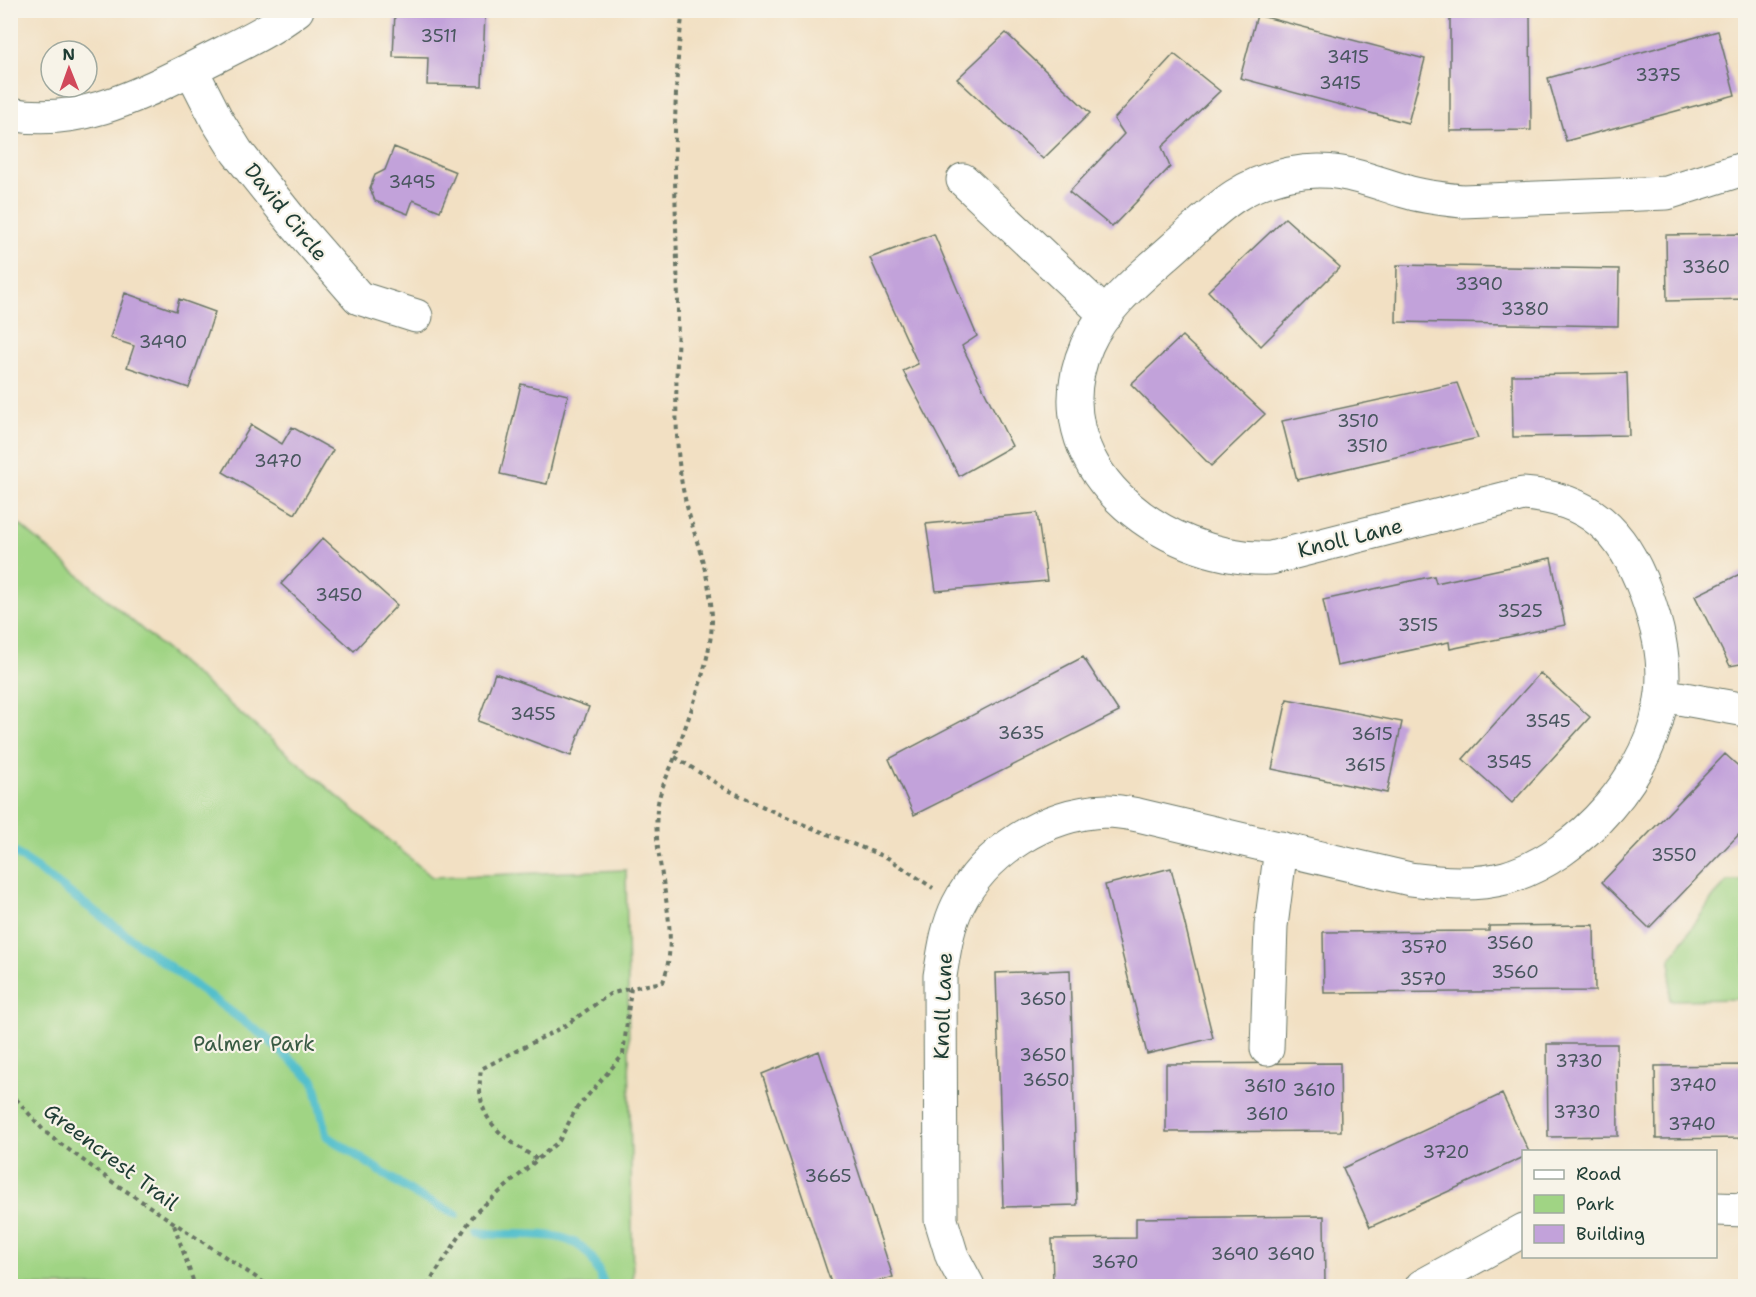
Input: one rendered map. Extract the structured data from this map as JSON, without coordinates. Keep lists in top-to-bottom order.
{
  "streets": {
    "street": ["David Circle", "Knoll Lane"],
    "path": ["Greencrest Trail"]
  },
  "parks": ["Palmer Park"],
  "house_numbers": [
    "3511",
    "3415",
    "3375",
    "3415",
    "3495",
    "3360",
    "3390",
    "3380",
    "3490",
    "3510",
    "3510",
    "3470",
    "3450",
    "3525",
    "3515",
    "3455",
    "3545",
    "3635",
    "3615",
    "3545",
    "3615",
    "3550",
    "3560",
    "3570",
    "3560",
    "3570",
    "3650",
    "3650",
    "3730",
    "3650",
    "3740",
    "3610",
    "3610",
    "3730",
    "3610",
    "3740",
    "3720",
    "3665",
    "3690",
    "3690",
    "3670"
  ],
  "legend": ["Road", "Park", "Building"],
  "north": "top"
}
